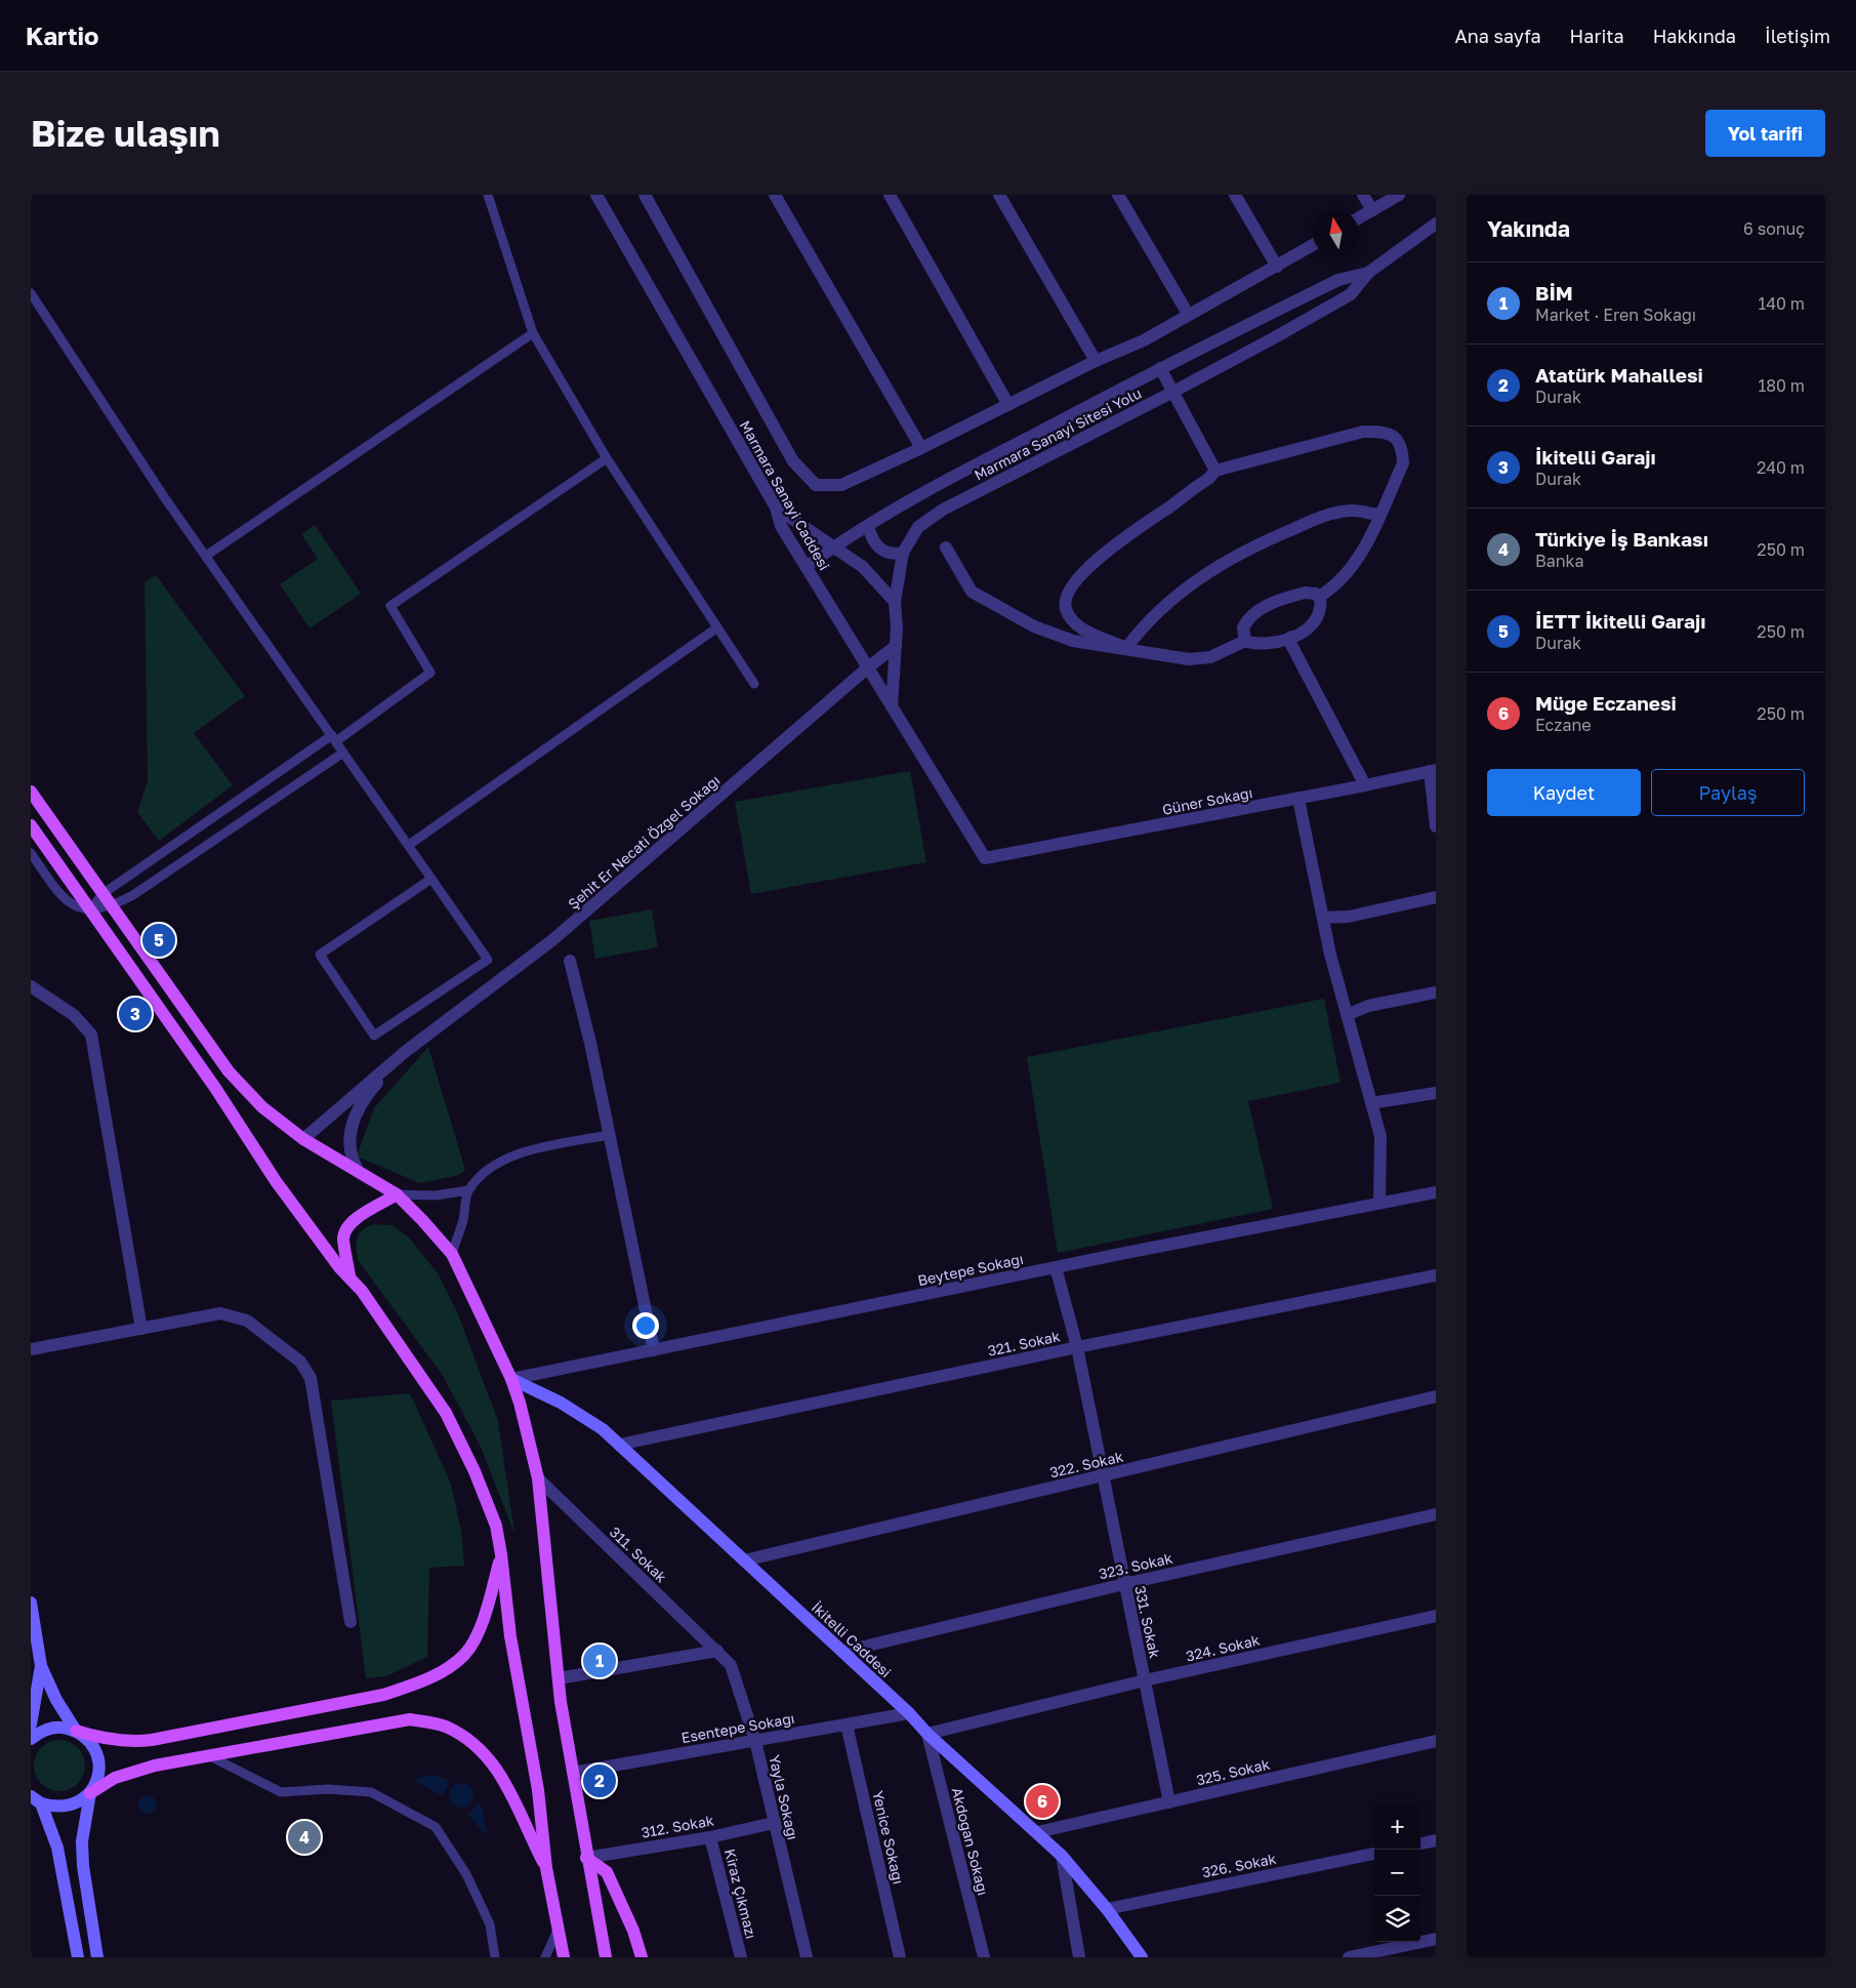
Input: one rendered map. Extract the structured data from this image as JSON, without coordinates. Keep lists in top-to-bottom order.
{
  "streets": {
    "street": [
      "Marmara Sanayi Sitesi Yolu",
      "Marmara Sanayi Caddesi",
      "Güner Sokağı",
      "Şehit Er Necati Özgel Sokağı",
      "Beytepe Sokağı",
      "321. Sokak",
      "322. Sokak",
      "311. Sokak",
      "323. Sokak",
      "331. Sokak",
      "İkitelli Caddesi",
      "324. Sokak",
      "Esentepe Sokağı",
      "325. Sokak",
      "Yayla Sokağı",
      "312. Sokak",
      "Yenice Sokağı",
      "Akdoğan Sokağı",
      "326. Sokak",
      "Kiraz Çıkmazı"
    ]
  },
  "crossings": [
    ["Marmara Sanayi Sitesi Yolu", "Marmara Sanayi Caddesi"],
    ["Marmara Sanayi Sitesi Yolu", "Şehit Er Necati Özgel Sokağı"],
    ["Marmara Sanayi Caddesi", "Güner Sokağı"],
    ["Marmara Sanayi Caddesi", "Şehit Er Necati Özgel Sokağı"],
    ["Beytepe Sokağı", "331. Sokak"],
    ["Beytepe Sokağı", "İkitelli Caddesi"],
    ["321. Sokak", "331. Sokak"],
    ["321. Sokak", "İkitelli Caddesi"],
    ["322. Sokak", "331. Sokak"],
    ["322. Sokak", "İkitelli Caddesi"],
    ["311. Sokak", "Yayla Sokağı"],
    ["323. Sokak", "331. Sokak"],
    ["323. Sokak", "İkitelli Caddesi"],
    ["331. Sokak", "324. Sokak"],
    ["331. Sokak", "325. Sokak"],
    ["İkitelli Caddesi", "324. Sokak"],
    ["İkitelli Caddesi", "Esentepe Sokağı"],
    ["İkitelli Caddesi", "325. Sokak"],
    ["İkitelli Caddesi", "Akdoğan Sokağı"],
    ["İkitelli Caddesi", "326. Sokak"],
    ["324. Sokak", "Akdoğan Sokağı"],
    ["Esentepe Sokağı", "Yayla Sokağı"],
    ["Esentepe Sokağı", "Yenice Sokağı"],
    ["Yayla Sokağı", "312. Sokak"],
    ["312. Sokak", "Kiraz Çıkmazı"]
  ],
  "north": "top",
  "page": {
    "header": "Kartio",
    "nav": [
      "Ana sayfa",
      "Harita",
      "Hakkında",
      "İletişim"
    ],
    "buttons": [
      "Yol tarifi",
      ["Kaydet", "Paylaş"]
    ],
    "title": "Bize ulaşın",
    "heading": ["Yakında", "6 sonuç"],
    "list": [
      {
        "mark": "1",
        "name": "BİM",
        "note": "Market · Eren Sokağı",
        "value": "140 m"
      },
      {
        "mark": "2",
        "name": "Atatürk Mahallesi",
        "note": "Durak",
        "value": "180 m"
      },
      {
        "mark": "3",
        "name": "İkitelli Garajı",
        "note": "Durak",
        "value": "240 m"
      },
      {
        "mark": "4",
        "name": "Türkiye İş Bankası",
        "note": "Banka",
        "value": "250 m"
      },
      {
        "mark": "5",
        "name": "İETT İkitelli Garajı",
        "note": "Durak",
        "value": "250 m"
      },
      {
        "mark": "6",
        "name": "Müge Eczanesi",
        "note": "Eczane",
        "value": "250 m"
      }
    ],
    "pins": [
      "5",
      "3",
      "1",
      "2",
      "6",
      "4"
    ],
    "map_buttons": ["+", "−"]
  }
}
